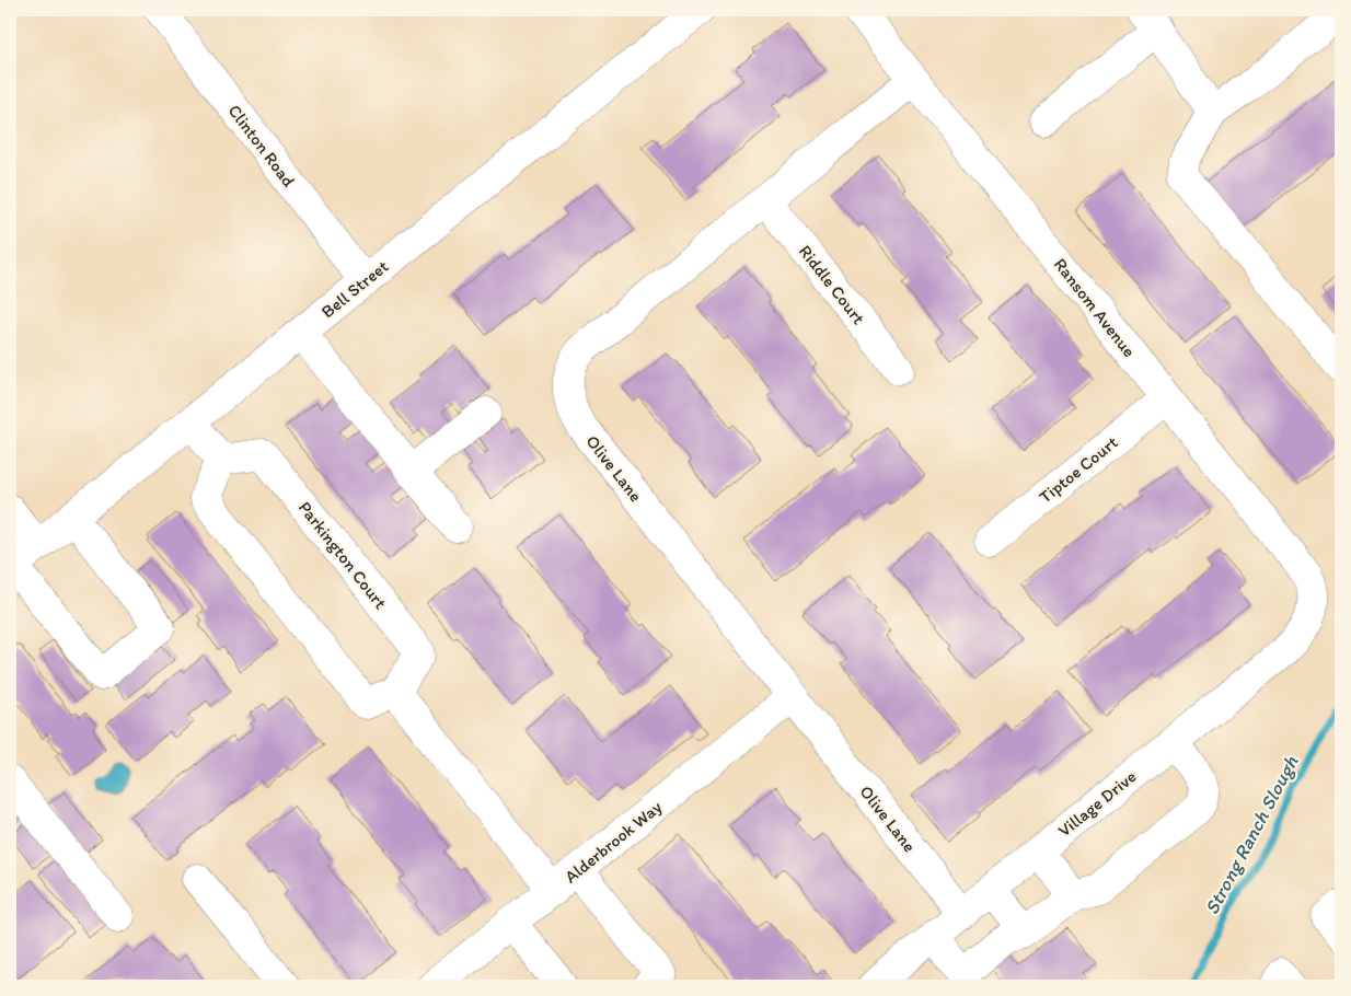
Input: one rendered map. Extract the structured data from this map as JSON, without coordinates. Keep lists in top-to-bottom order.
{
  "streets": {
    "street": [
      "Clinton Road",
      "Riddle Court",
      "Bell Street",
      "Ransom Avenue",
      "Olive Lane",
      "Tiptoe Court",
      "Parkington Court",
      "Village Drive",
      "Alderbrook Way"
    ]
  },
  "crossings": [
    ["Clinton Road", "Bell Street"],
    ["Riddle Court", "Olive Lane"],
    ["Ransom Avenue", "Olive Lane"],
    ["Ransom Avenue", "Tiptoe Court"],
    ["Ransom Avenue", "Village Drive"],
    ["Olive Lane", "Village Drive"],
    ["Olive Lane", "Alderbrook Way"]
  ],
  "water": ["Strong Ranch Slough"]
}
